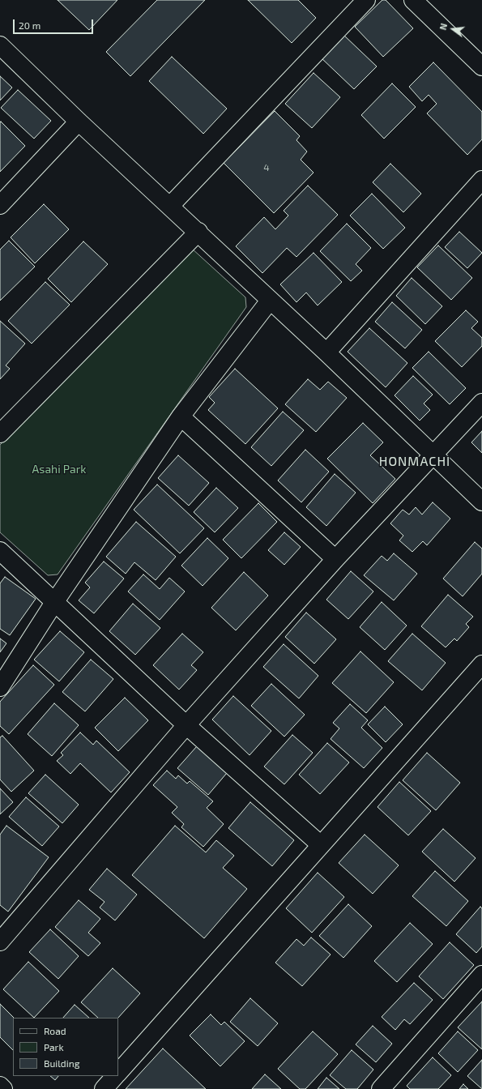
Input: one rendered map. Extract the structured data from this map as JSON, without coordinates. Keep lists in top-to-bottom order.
{
  "districts": ["HONMACHI"],
  "parks": ["Asahi Park"],
  "house_numbers": ["4"],
  "legend": ["Road", "Park", "Building"],
  "scale_bar": "20 m",
  "north": "left"
}
